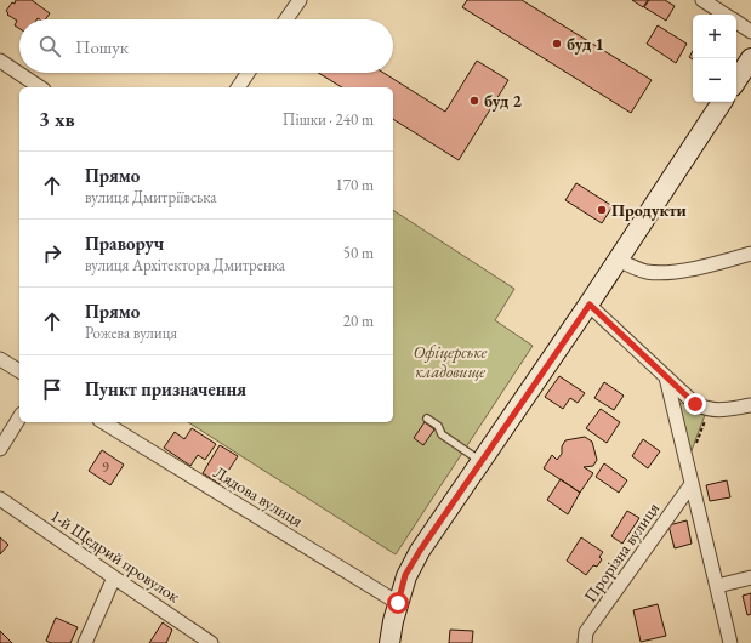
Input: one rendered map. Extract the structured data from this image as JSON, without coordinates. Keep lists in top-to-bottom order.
{
  "streets": {
    "street": ["Лядова вулиця", "Прорізна вулиця", "1-й Щедрий провулок"]
  },
  "parks": ["Офіцерське кладовище"],
  "places": ["буд 1", "буд 2", "Продукти"],
  "house_numbers": ["9"],
  "page": {
    "map_buttons": ["+", "−"],
    "search": "Пошук",
    "heading": ["3 хв", "Пішки · 240 m"],
    "list": [
      ["Прямо", "вулиця Дмитріївська", "170 m"],
      ["Праворуч", "вулиця Архітектора Дмитренка", "50 m"],
      ["Прямо", "Рожева вулиця", "20 m"],
      "Пункт призначення"
    ]
  }
}
